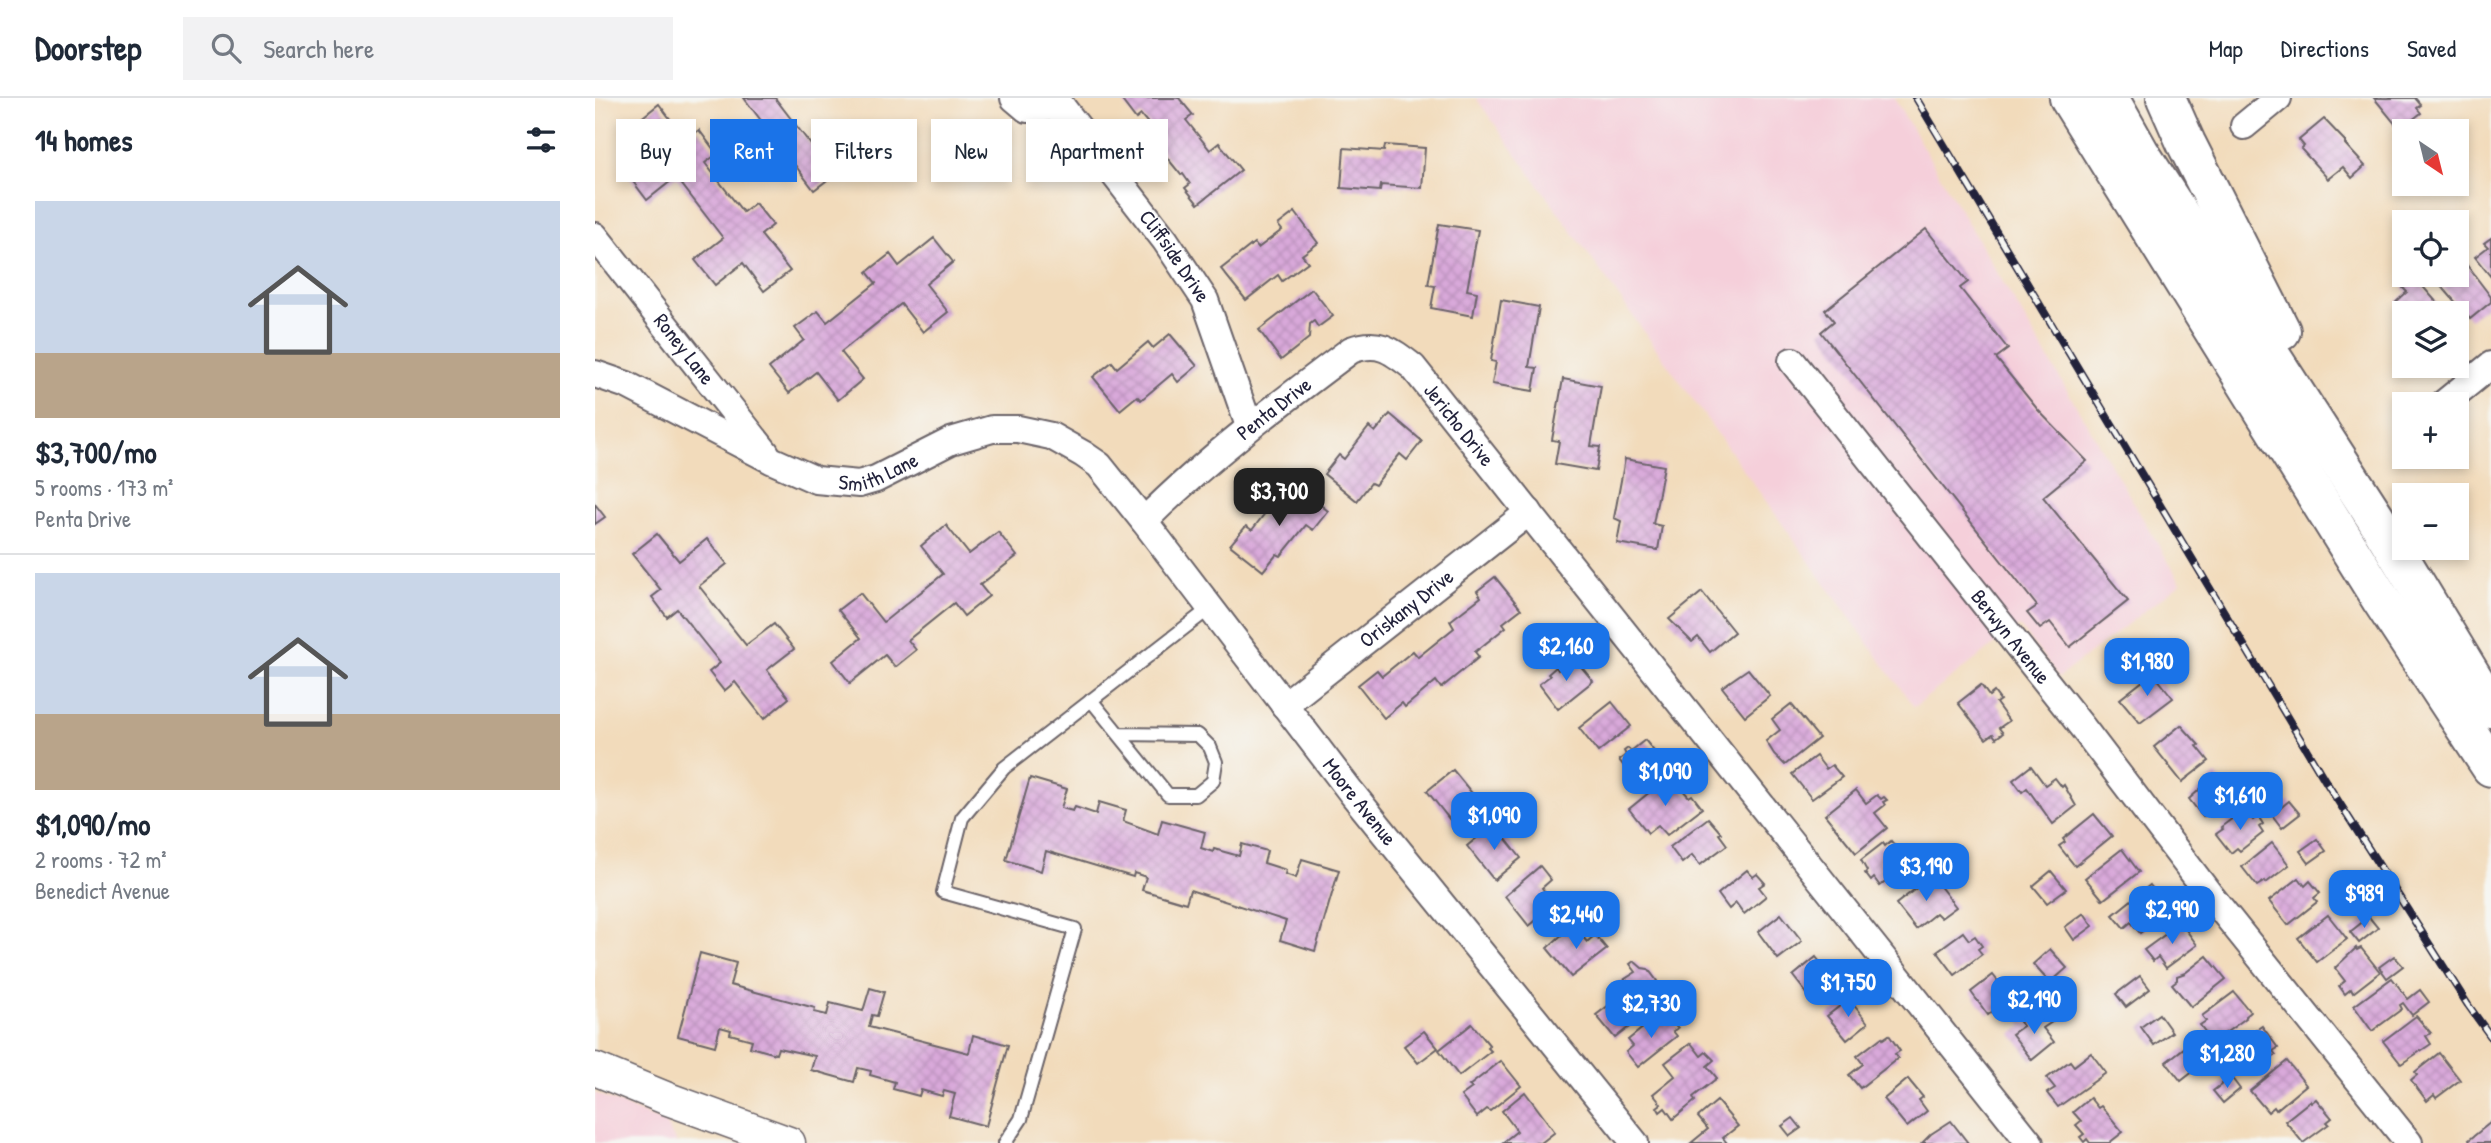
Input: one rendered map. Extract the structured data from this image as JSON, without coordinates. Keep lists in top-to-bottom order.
{
  "streets": {
    "street": [
      "Cliffside Drive",
      "Roney Lane",
      "Penta Drive",
      "Jericho Drive",
      "Smith Lane",
      "Oriskany Drive",
      "Berwyn Avenue",
      "Moore Avenue"
    ]
  },
  "crossings": [
    ["Cliffside Drive", "Penta Drive"],
    ["Roney Lane", "Smith Lane"],
    ["Penta Drive", "Jericho Drive"],
    ["Penta Drive", "Smith Lane"],
    ["Penta Drive", "Moore Avenue"],
    ["Jericho Drive", "Oriskany Drive"],
    ["Smith Lane", "Moore Avenue"],
    ["Oriskany Drive", "Moore Avenue"]
  ],
  "north": "bottom right",
  "page": {
    "header": "Doorstep",
    "search": "Search here",
    "nav": ["Map", "Directions", "Saved"],
    "heading": "14 homes",
    "map_buttons": ["+", "−"],
    "chip": [
      "Buy",
      "Rent",
      "Filters",
      "New",
      "Apartment"
    ],
    "list": [
      {
        "name": "$3,700/mo",
        "note": "5 rooms · 173 m² · Penta Drive"
      },
      {
        "name": "$1,090/mo",
        "note": "2 rooms · 72 m² · Benedict Avenue"
      }
    ],
    "price": [
      "$3,700",
      "$2,160",
      "$1,980",
      "$1,090",
      "$1,610",
      "$1,090",
      "$3,190",
      "$989",
      "$2,990",
      "$2,440",
      "$1,750",
      "$2,190",
      "$2,730",
      "$1,280"
    ]
  }
}
